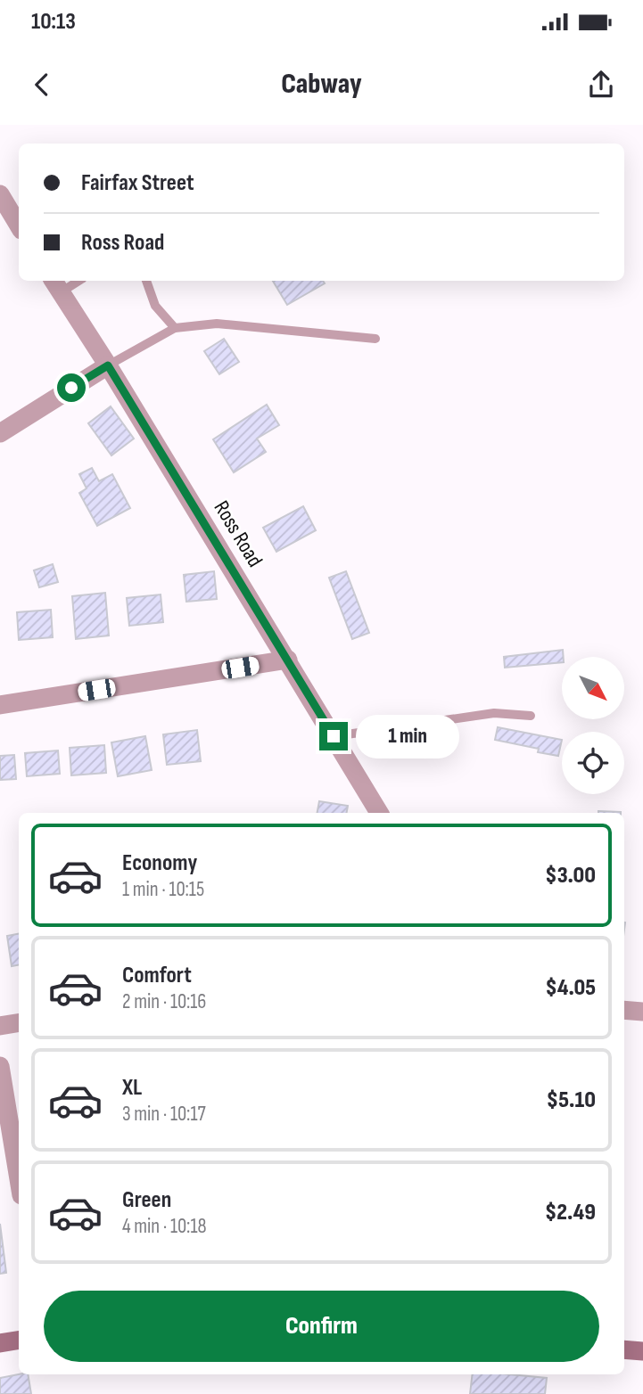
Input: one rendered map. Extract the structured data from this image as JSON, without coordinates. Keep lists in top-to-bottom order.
{
  "streets": {
    "street": ["Ross Road"]
  },
  "north": "bottom right",
  "page": {
    "status": "10:13",
    "header": "Cabway",
    "banner": ["Fairfax Street", "Ross Road"],
    "bubble": "1 min",
    "list": [
      {
        "name": "Economy",
        "note": "1 min · 10:15",
        "value": "$3.00"
      },
      {
        "name": "Comfort",
        "note": "2 min · 10:16",
        "value": "$4.05"
      },
      {
        "name": "XL",
        "note": "3 min · 10:17",
        "value": "$5.10"
      },
      {
        "name": "Green",
        "note": "4 min · 10:18",
        "value": "$2.49"
      }
    ],
    "buttons": "Confirm"
  }
}
